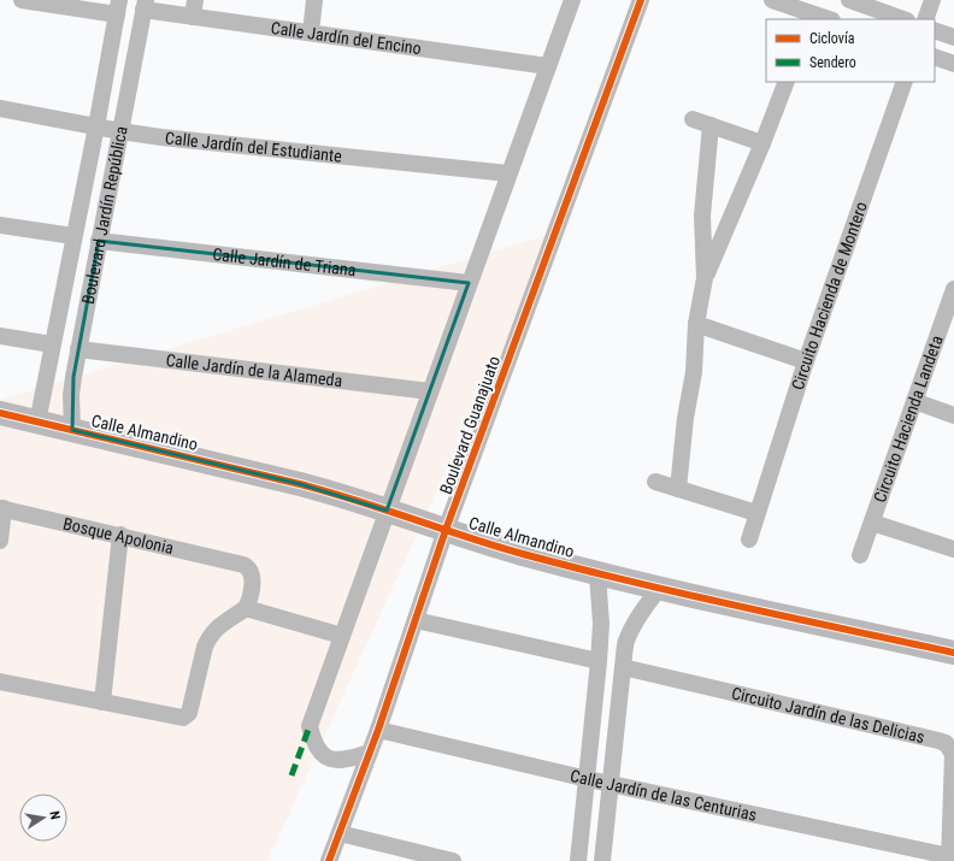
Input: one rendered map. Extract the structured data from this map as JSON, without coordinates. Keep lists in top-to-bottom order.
{
  "streets": {
    "street": [
      "Calle Jardín del Encino",
      "Calle Jardín del Estudiante",
      "Boulevard Jardín República",
      "Calle Jardín de Triana",
      "Circuito Hacienda de Montero",
      "Calle Jardín de la Alameda",
      "Circuito Hacienda Landeta",
      "Boulevard Guanajuato",
      "Calle Almandino",
      "Bosque Apolonia",
      "Circuito Jardín de las Delicias",
      "Calle Jardín de las Centurias"
    ]
  },
  "crossings": [
    ["Calle Jardín del Encino", "Boulevard Jardín República"],
    ["Calle Jardín del Estudiante", "Boulevard Jardín República"],
    ["Boulevard Jardín República", "Calle Jardín de Triana"],
    ["Boulevard Jardín República", "Calle Jardín de la Alameda"],
    ["Boulevard Jardín República", "Calle Almandino"],
    ["Boulevard Guanajuato", "Calle Almandino"],
    ["Boulevard Guanajuato", "Calle Jardín de las Centurias"],
    ["Circuito Jardín de las Delicias", "Calle Jardín de las Centurias"]
  ],
  "legend": ["Ciclovía", "Sendero"],
  "north": "right"
}
